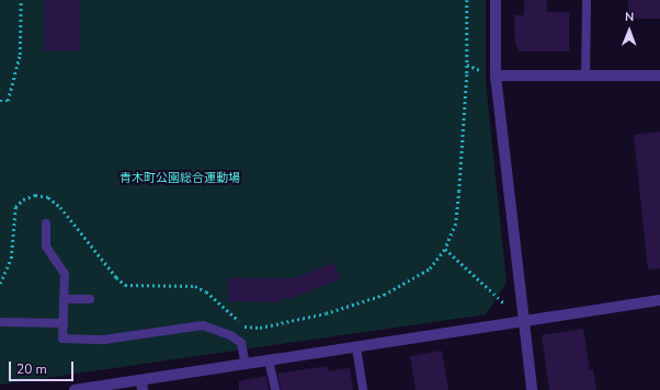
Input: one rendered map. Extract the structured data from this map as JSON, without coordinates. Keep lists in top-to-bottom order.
{
  "parks": ["青木町公園総合運動場"],
  "scale_bar": "20 m",
  "north": "top"
}
